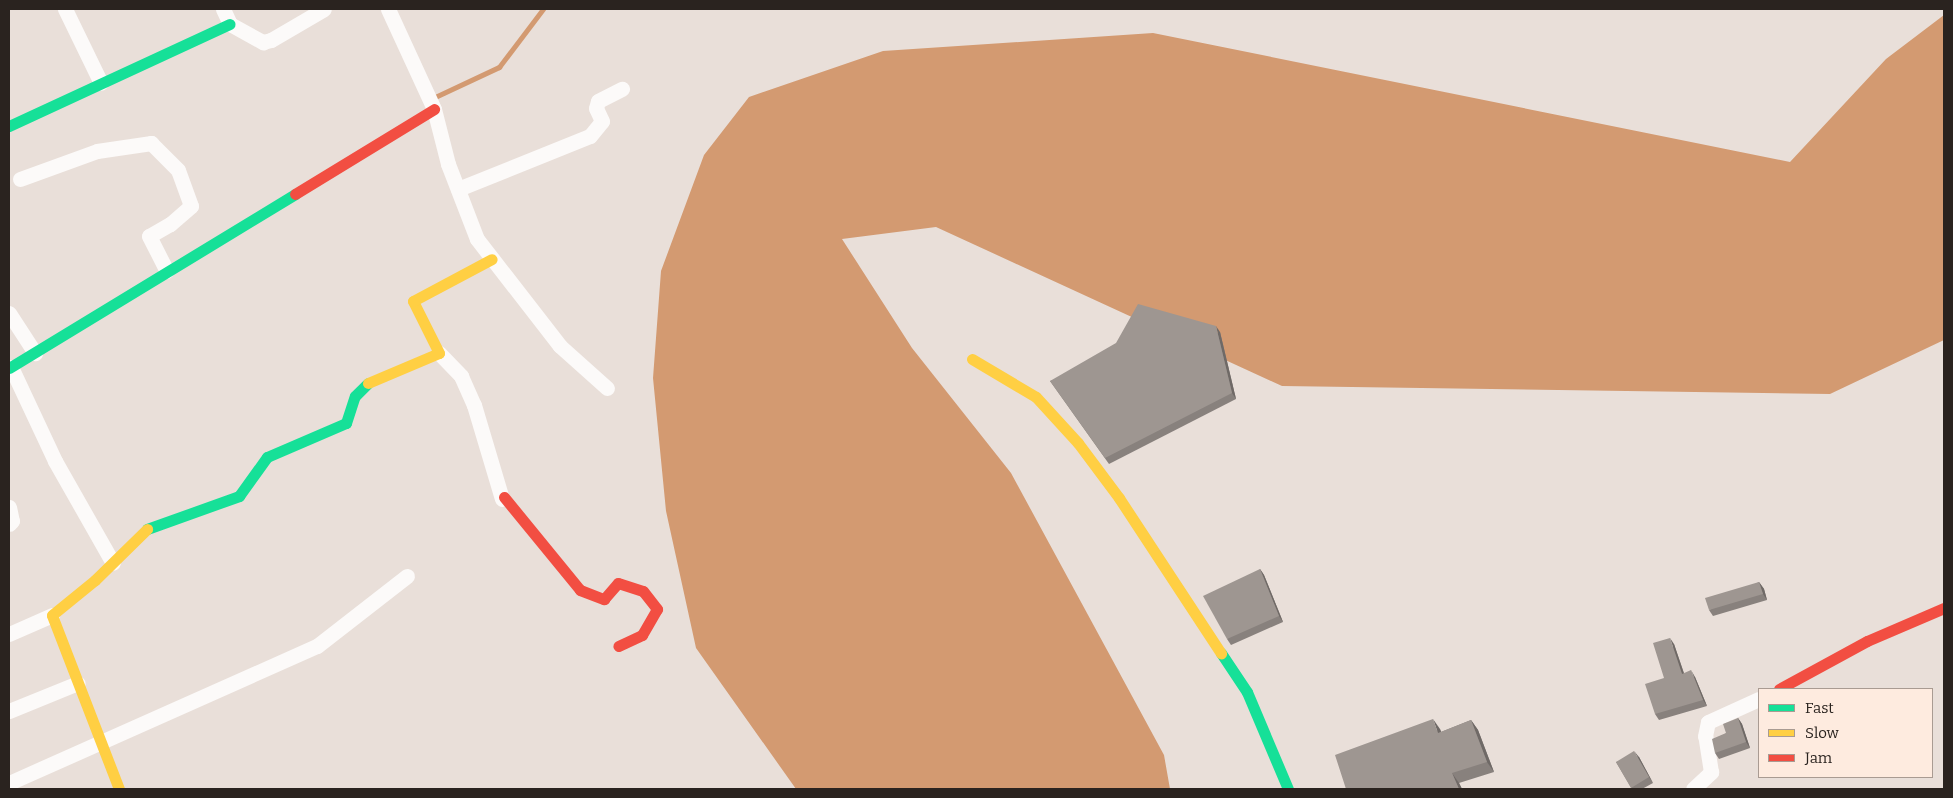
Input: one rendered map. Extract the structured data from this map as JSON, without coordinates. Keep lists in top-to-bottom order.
{
  "legend": ["Fast", "Slow", "Jam"]
}
